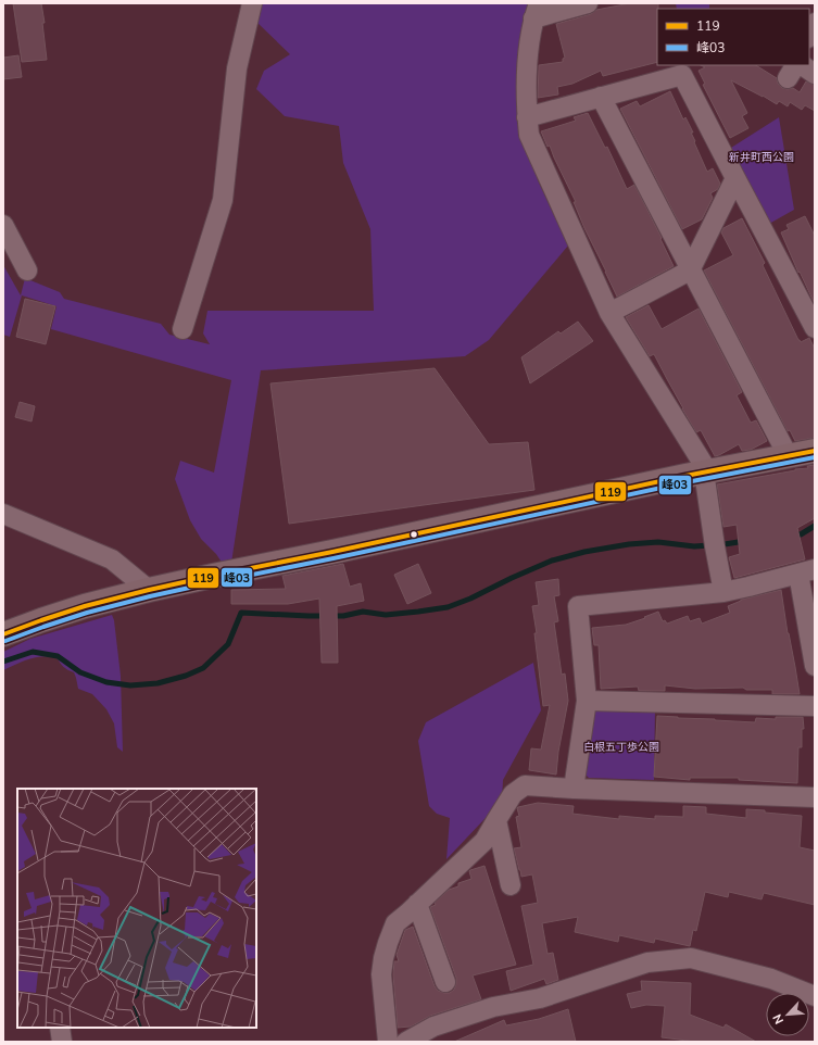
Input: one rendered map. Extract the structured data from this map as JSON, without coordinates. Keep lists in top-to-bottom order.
{
  "parks": ["新井町西公園", "白根五丁歩公園"],
  "lines": ["transit line 119", "transit line 峰03"],
  "legend": ["119", "峰03"],
  "north": "bottom left"
}
